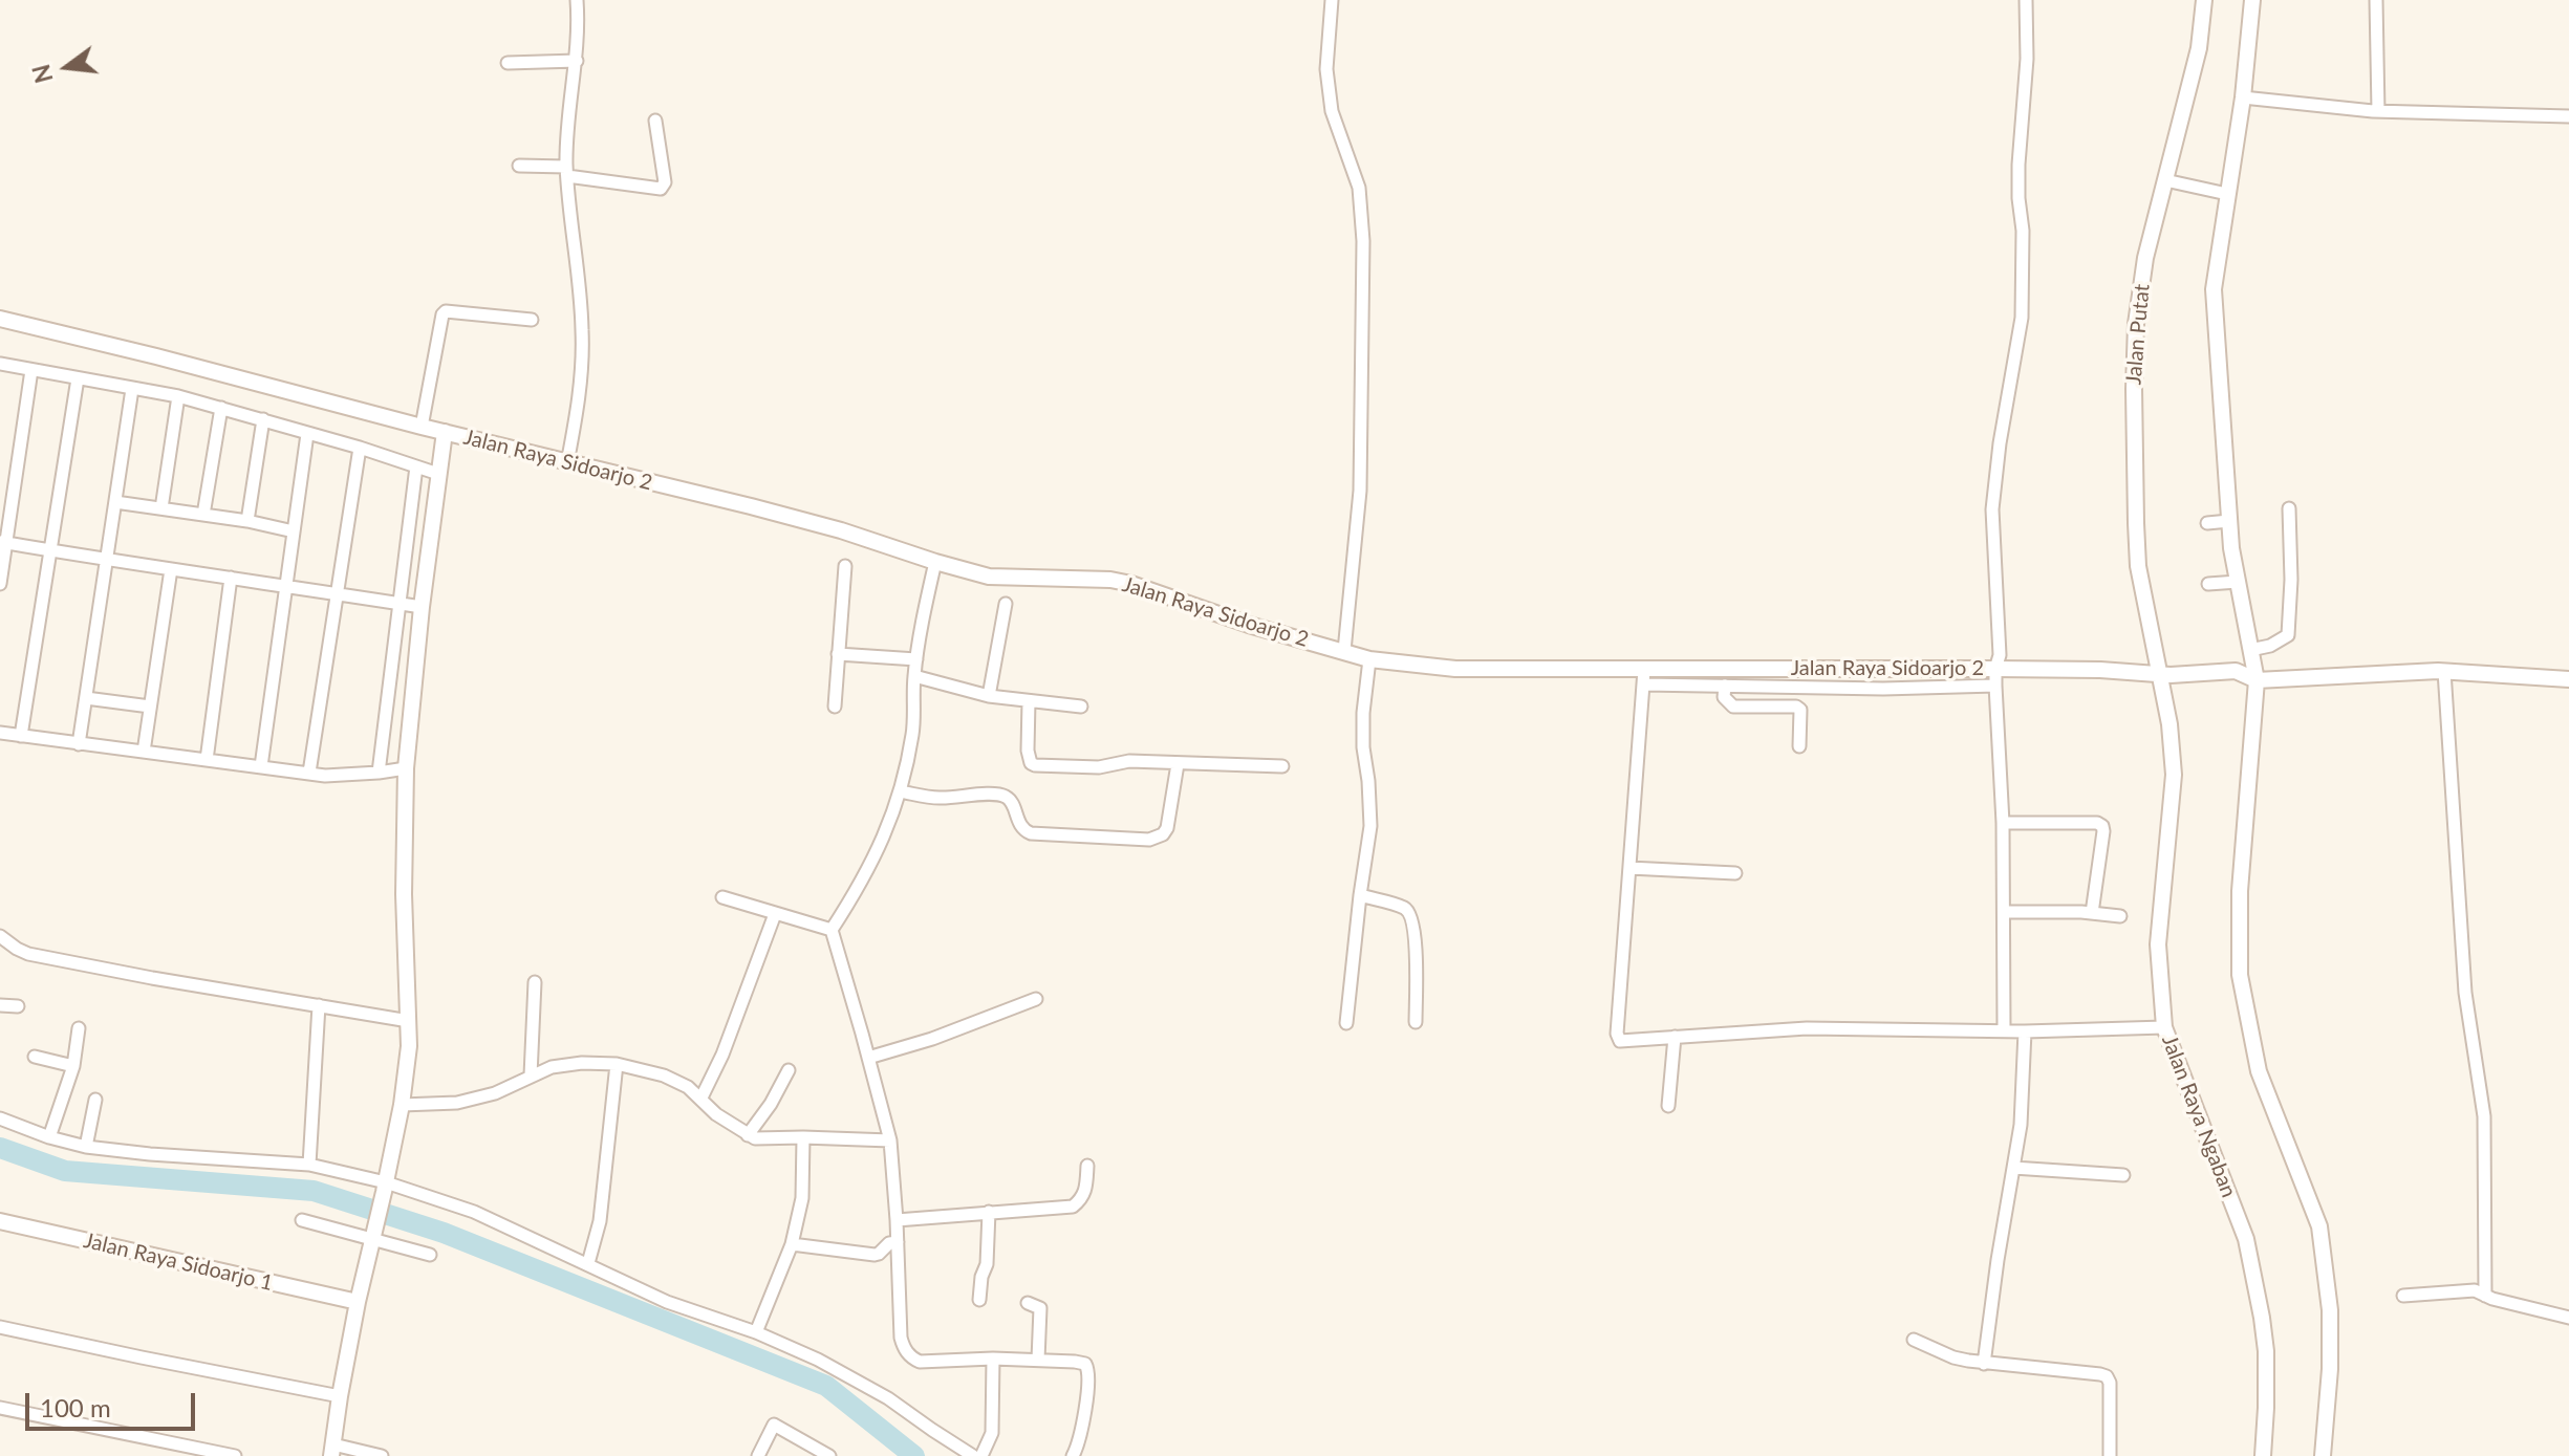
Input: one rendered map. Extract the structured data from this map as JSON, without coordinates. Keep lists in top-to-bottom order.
{
  "streets": {
    "street": [
      "Jalan Putat",
      "Jalan Raya Sidoarjo 2",
      "Jalan Raya Ngaban",
      "Jalan Raya Sidoarjo 1"
    ]
  },
  "crossings": [
    ["Jalan Putat", "Jalan Raya Sidoarjo 2"],
    ["Jalan Putat", "Jalan Raya Ngaban"],
    ["Jalan Raya Sidoarjo 2", "Jalan Raya Ngaban"]
  ],
  "scale_bar": "100 m",
  "north": "left"
}
